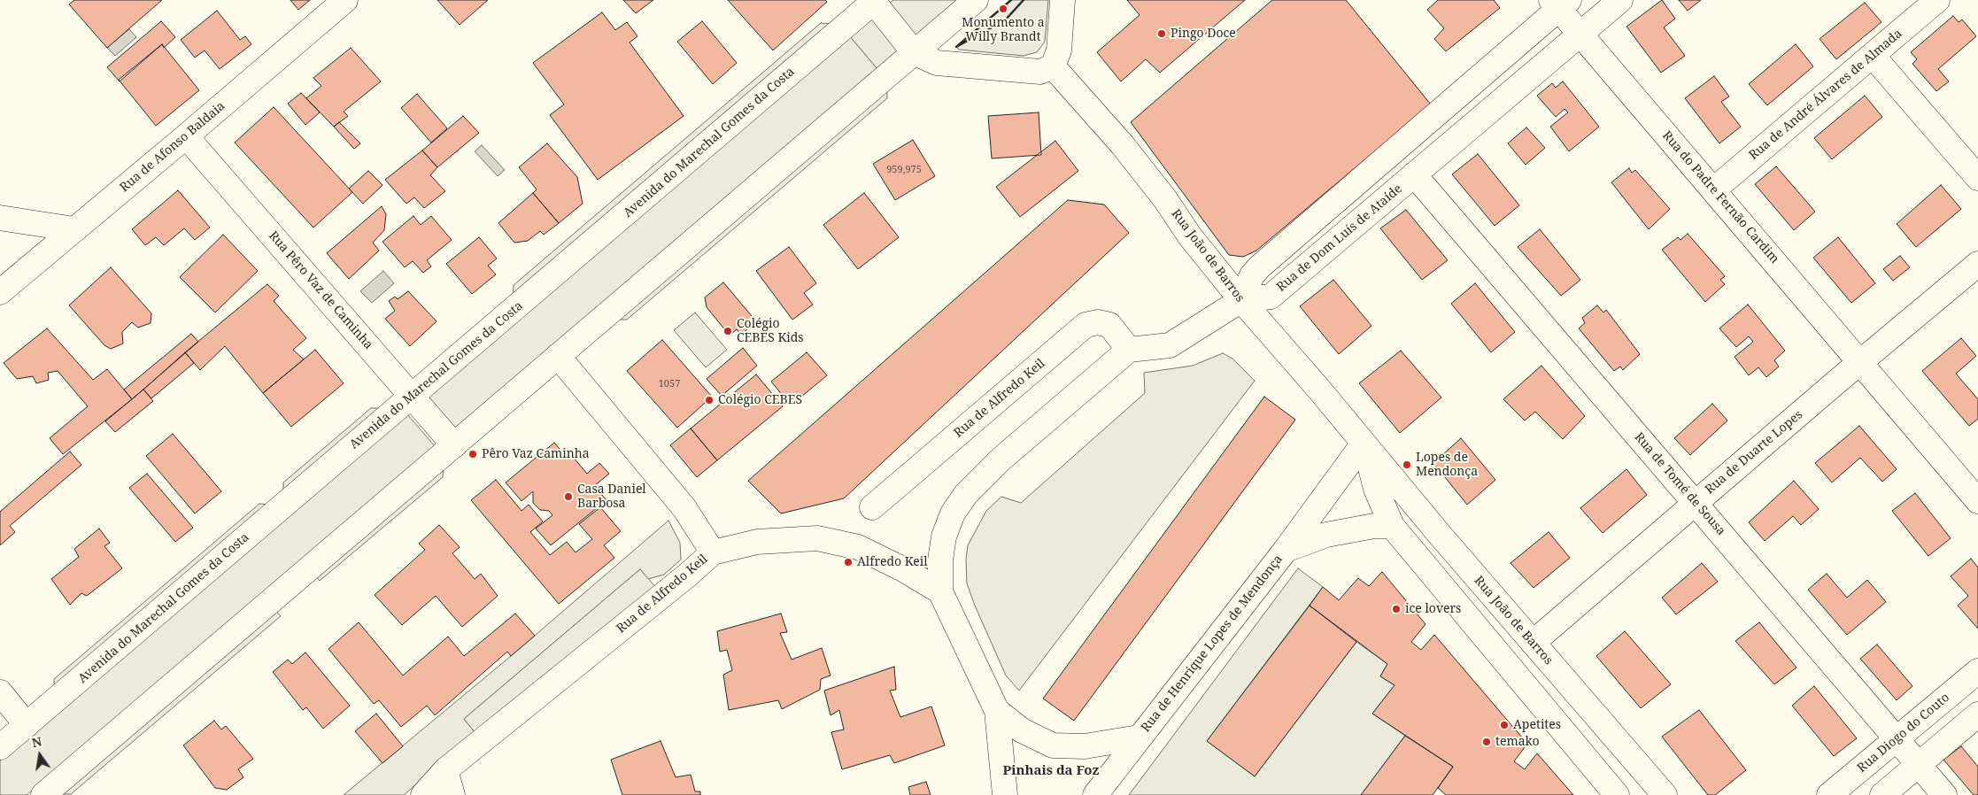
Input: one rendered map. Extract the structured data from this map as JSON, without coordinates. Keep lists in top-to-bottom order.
{
  "streets": {
    "street": [
      "Rua de André Álvares de Almada",
      "Avenida do Marechal Gomes da Costa",
      "Rua de Afonso Baldaia",
      "Rua do Padre Fernão Cardim",
      "Rua de Dom Luís de Ataíde",
      "Rua João de Barros",
      "Rua Pêro Vaz de Caminha",
      "Rua de Alfredo Keil",
      "Rua de Duarte Lopes",
      "Rua de Tomé de Sousa",
      "Rua de Henrique Lopes de Mendonça",
      "Rua Diogo do Couto"
    ]
  },
  "crossings": [
    ["Rua de André Álvares de Almada", "Rua do Padre Fernão Cardim"],
    ["Avenida do Marechal Gomes da Costa", "Rua Pêro Vaz de Caminha"],
    ["Rua de Afonso Baldaia", "Rua Pêro Vaz de Caminha"],
    ["Rua do Padre Fernão Cardim", "Rua de Dom Luís de Ataíde"],
    ["Rua do Padre Fernão Cardim", "Rua de Duarte Lopes"],
    ["Rua de Dom Luís de Ataíde", "Rua João de Barros"],
    ["Rua de Dom Luís de Ataíde", "Rua de Tomé de Sousa"],
    ["Rua João de Barros", "Rua de Duarte Lopes"],
    ["Rua João de Barros", "Rua de Henrique Lopes de Mendonça"],
    ["Rua de Duarte Lopes", "Rua de Tomé de Sousa"],
    ["Rua de Tomé de Sousa", "Rua Diogo do Couto"]
  ],
  "districts": ["Pinhais da Foz"],
  "places": [
    "Monumento a Willy Brandt",
    "Pingo Doce",
    "Colégio CEBES Kids",
    "Colégio CEBES",
    "Pêro Vaz Caminha",
    "Lopes de Mendonça",
    "Casa Daniel Barbosa",
    "Alfredo Keil",
    "ice lovers",
    "Apetites",
    "temako"
  ],
  "house_numbers": ["959,975", "1057"],
  "north": "top"
}
